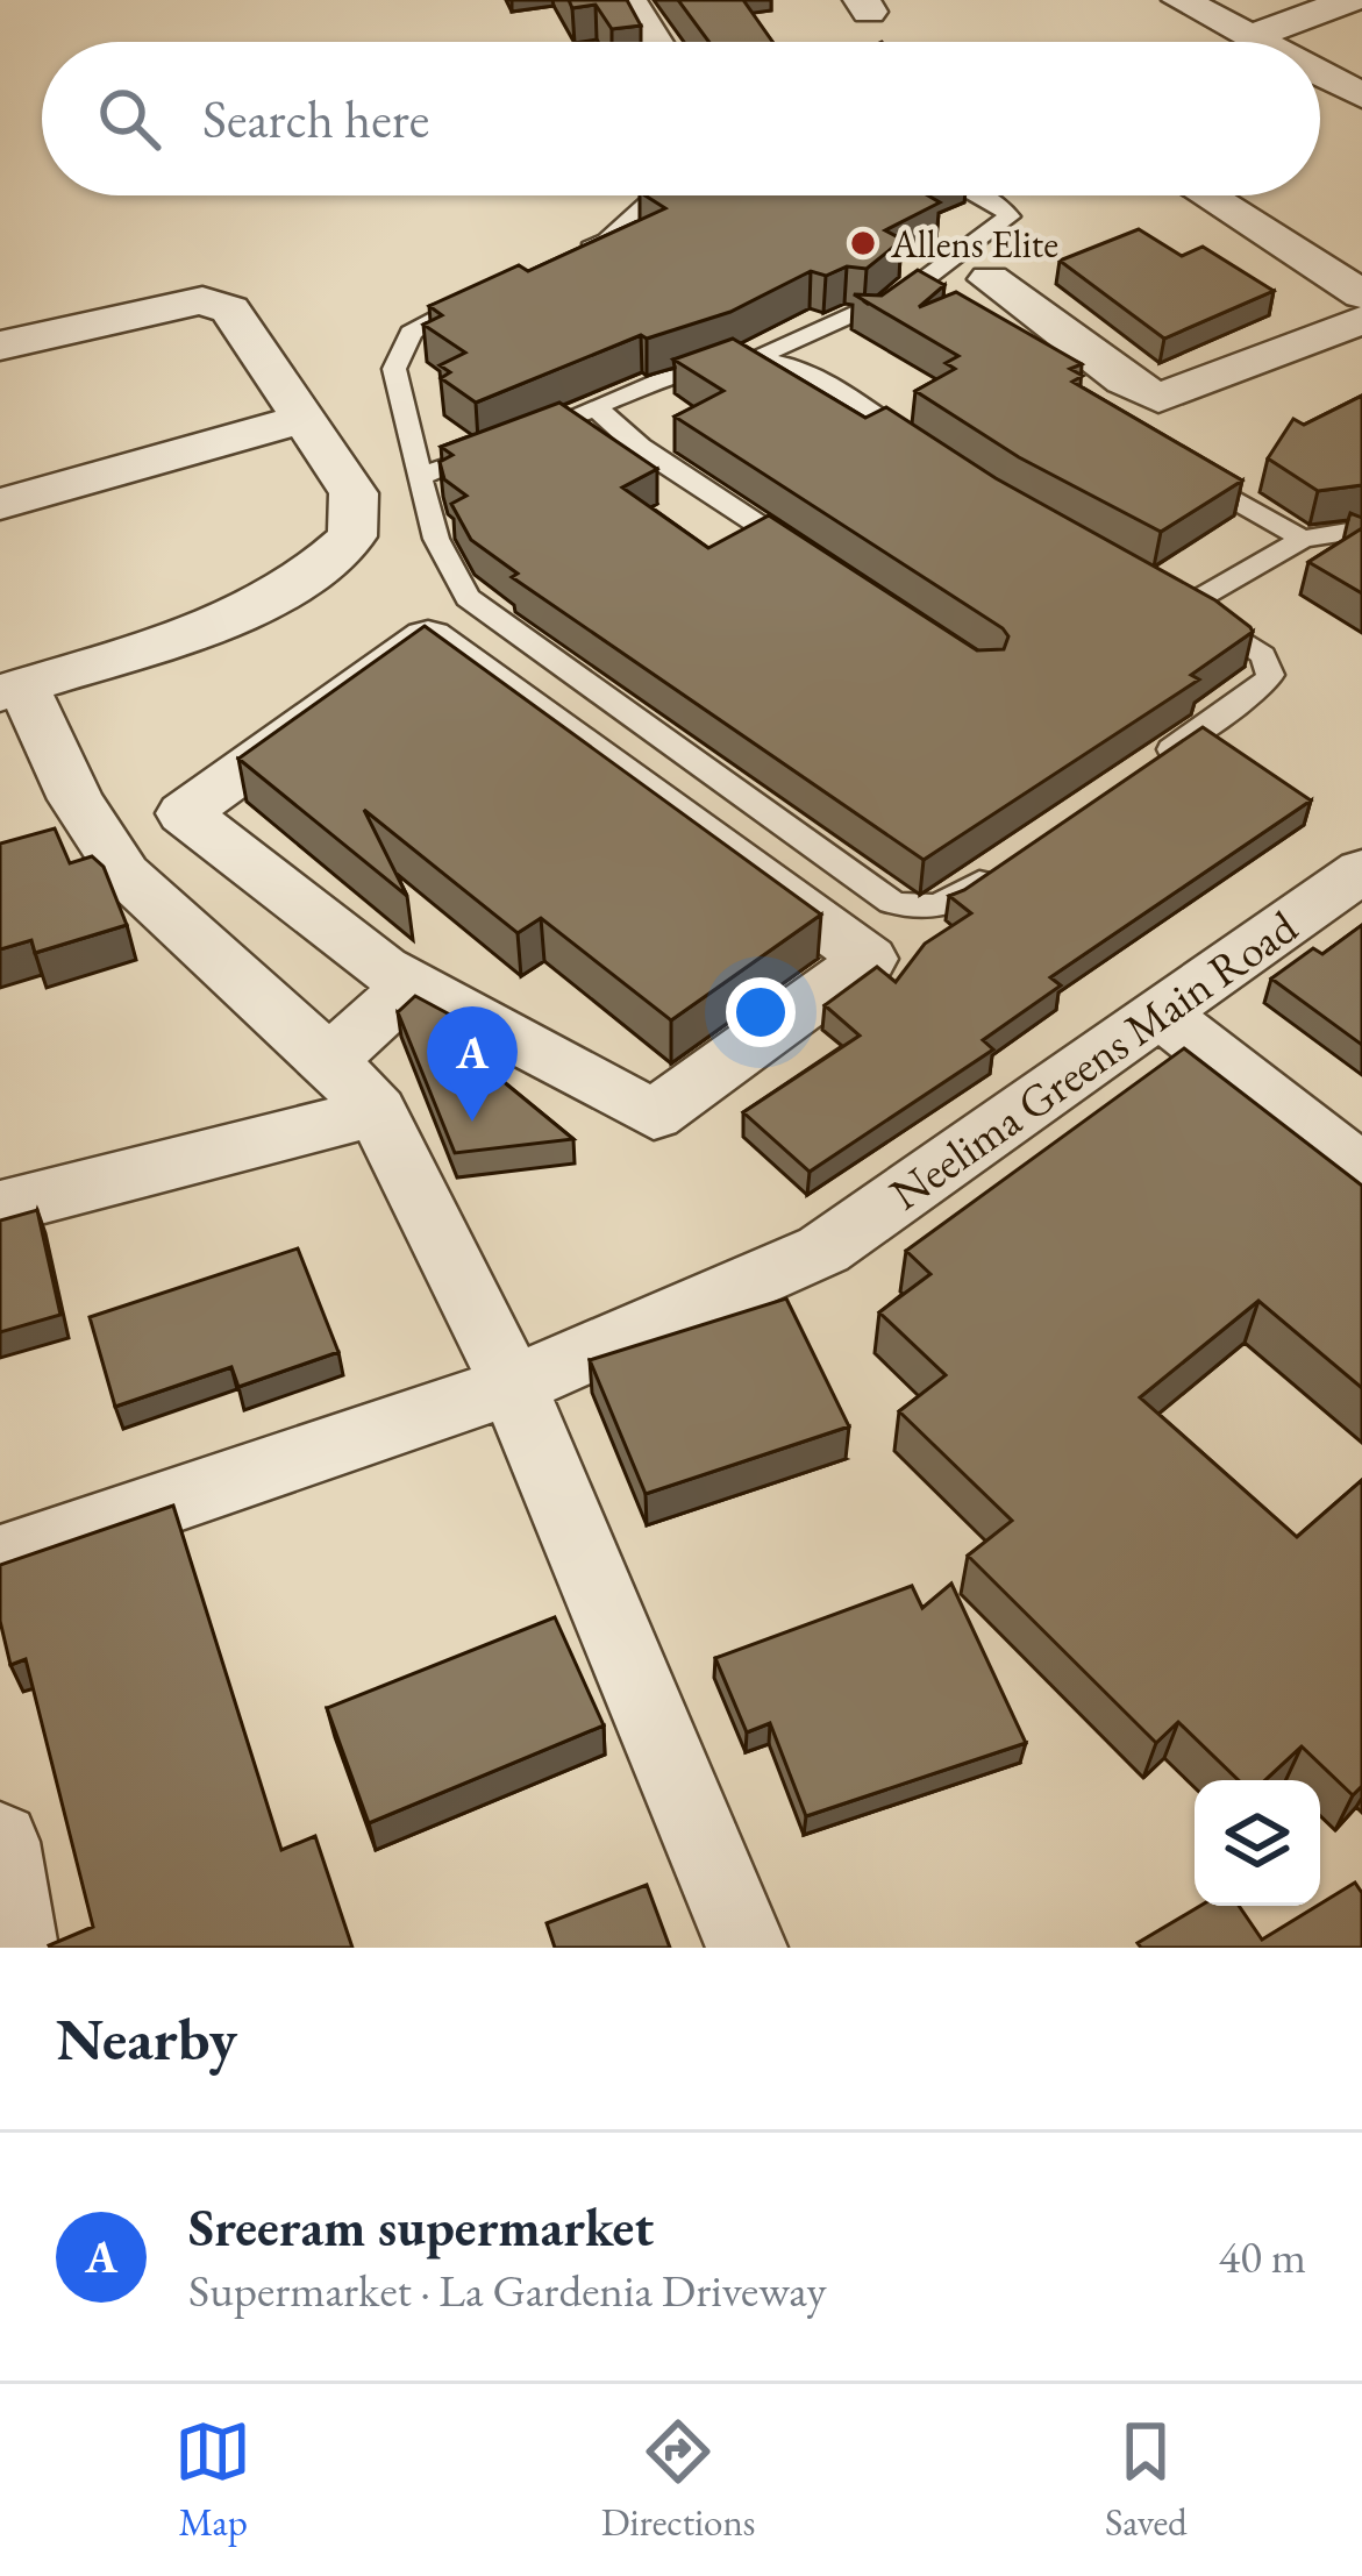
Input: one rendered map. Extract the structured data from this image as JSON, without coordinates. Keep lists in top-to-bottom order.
{
  "streets": {
    "street": ["Neelima Greens Main Road"]
  },
  "places": ["Allens Elite"],
  "page": {
    "search": "Search here",
    "pins": "A",
    "heading": "Nearby",
    "list": [
      {
        "mark": "A",
        "name": "Sreeram supermarket",
        "note": "Supermarket · La Gardenia Driveway",
        "value": "40 m"
      }
    ],
    "nav": ["Map", "Directions", "Saved"]
  }
}
